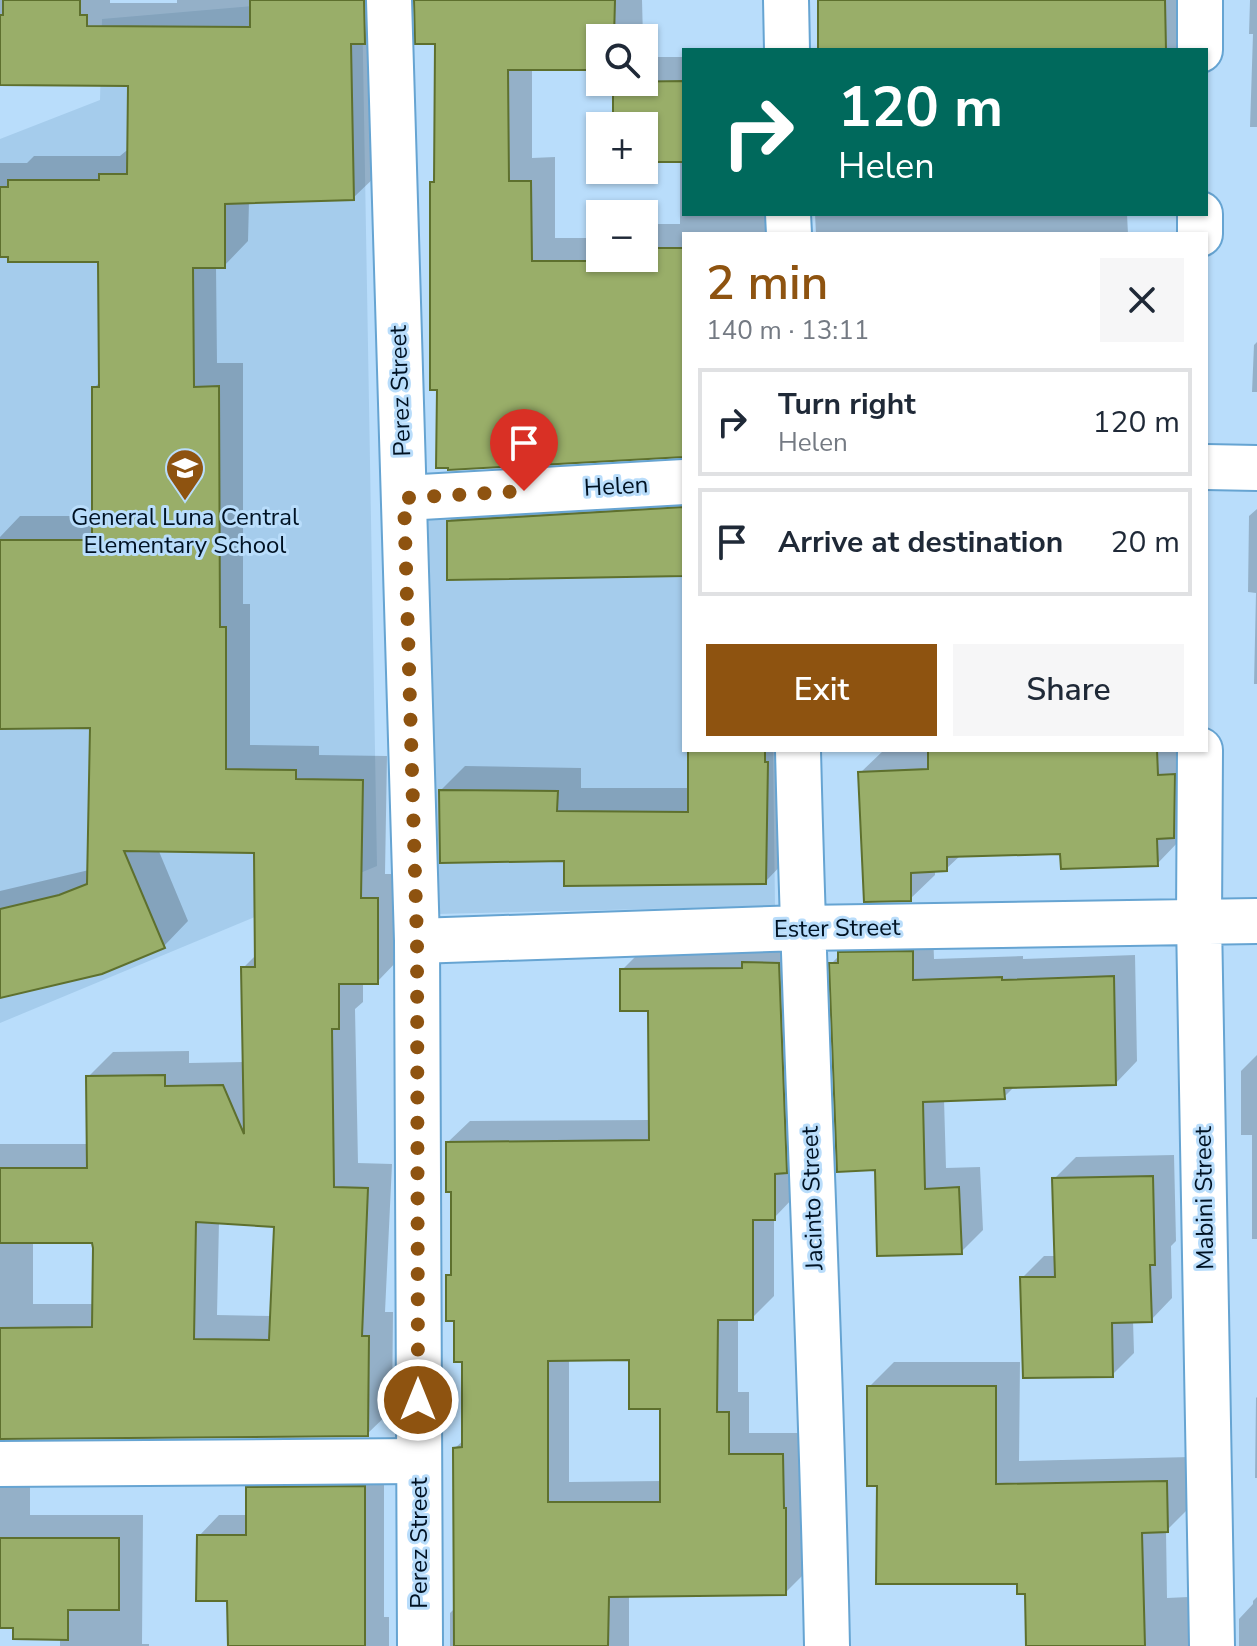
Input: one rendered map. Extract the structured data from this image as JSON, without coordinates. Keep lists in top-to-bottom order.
{
  "streets": {
    "street": [
      "Perez Street",
      "Helen",
      "Ester Street",
      "Jacinto Street",
      "Mabini Street"
    ]
  },
  "crossings": [
    ["Perez Street", "Helen"],
    ["Perez Street", "Ester Street"],
    ["Ester Street", "Jacinto Street"],
    ["Ester Street", "Mabini Street"]
  ],
  "places": {
    "school or university": ["General Luna Central Elementary School"]
  },
  "page": {
    "map_buttons": ["+", "−"],
    "turn": ["120 m", "Helen"],
    "heading": ["2 min", "140 m · 13:11"],
    "list": [
      {
        "name": "Turn right",
        "note": "Helen",
        "value": "120 m"
      },
      {
        "name": "Arrive at destination",
        "value": "20 m"
      }
    ],
    "buttons": ["Exit", "Share"]
  }
}
